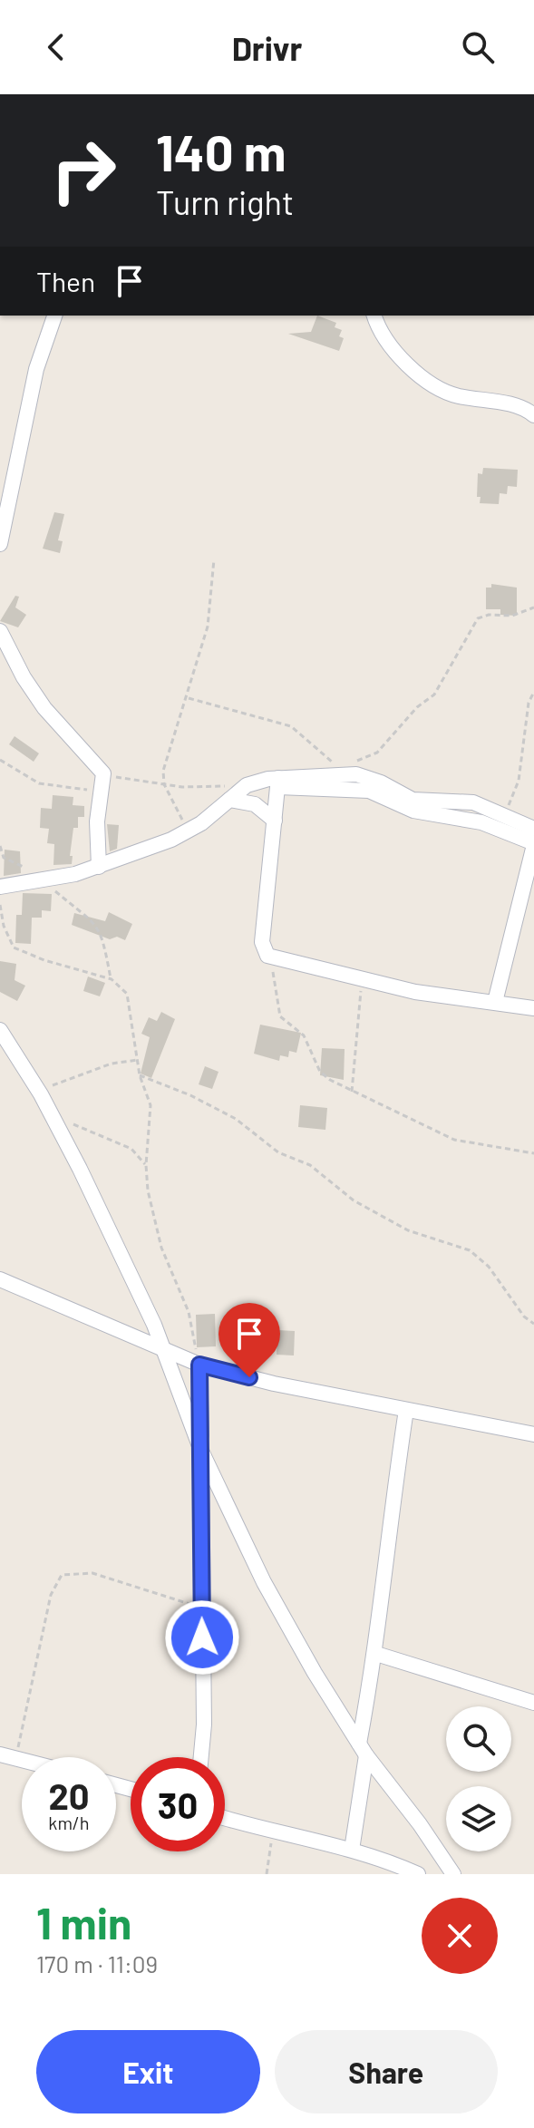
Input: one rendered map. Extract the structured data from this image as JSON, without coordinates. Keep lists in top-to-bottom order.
{
  "page": {
    "header": "Drivr",
    "turn": ["140 m", "Turn right"],
    "then": "Then",
    "speed": "20 km/h",
    "limit": "30",
    "heading": ["1 min", "170 m · 11:09"],
    "buttons": ["Exit", "Share"]
  }
}
